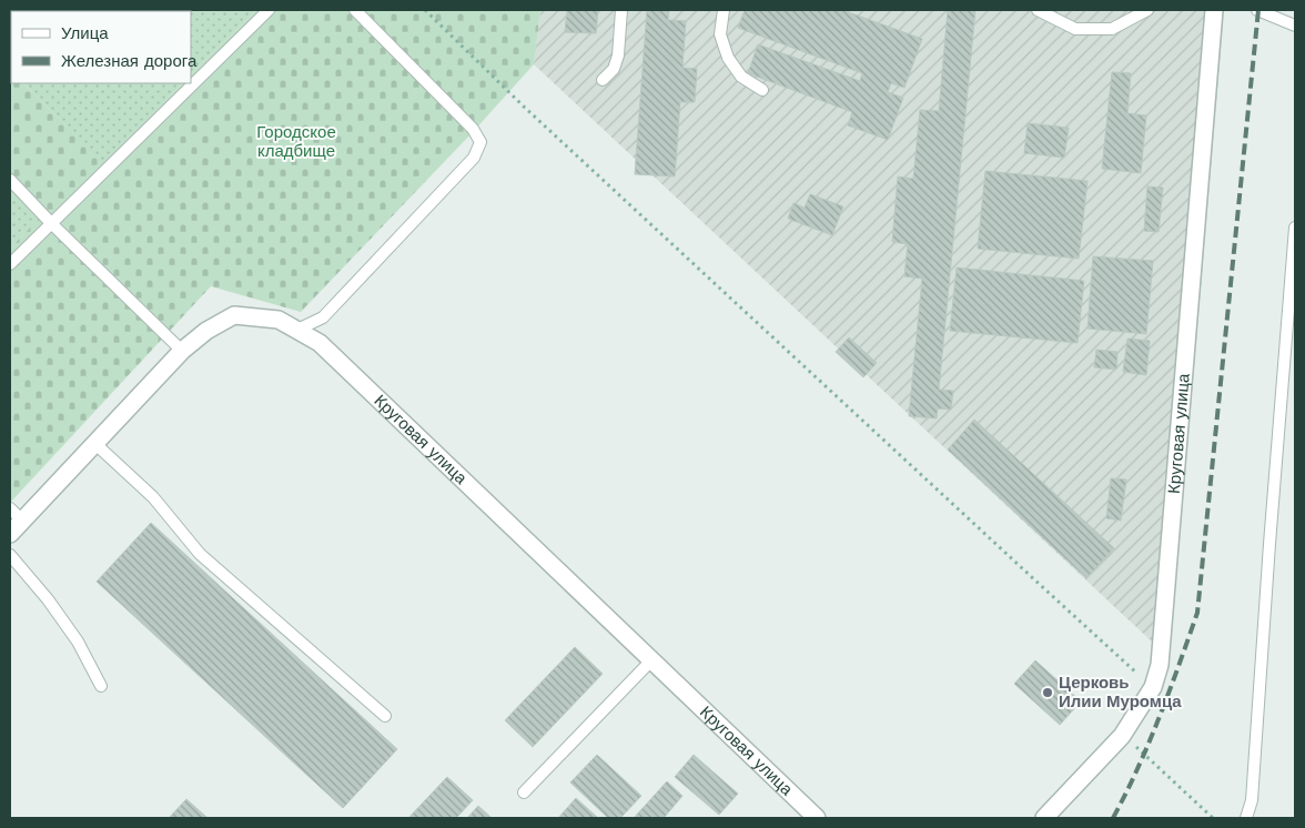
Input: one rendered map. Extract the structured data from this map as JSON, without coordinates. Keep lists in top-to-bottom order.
{
  "streets": {
    "street": ["Круговая улица"]
  },
  "parks": ["Городское кладбище"],
  "places": ["Церковь Илии Муромца"],
  "legend": ["Улица", "Железная дорога"]
}
